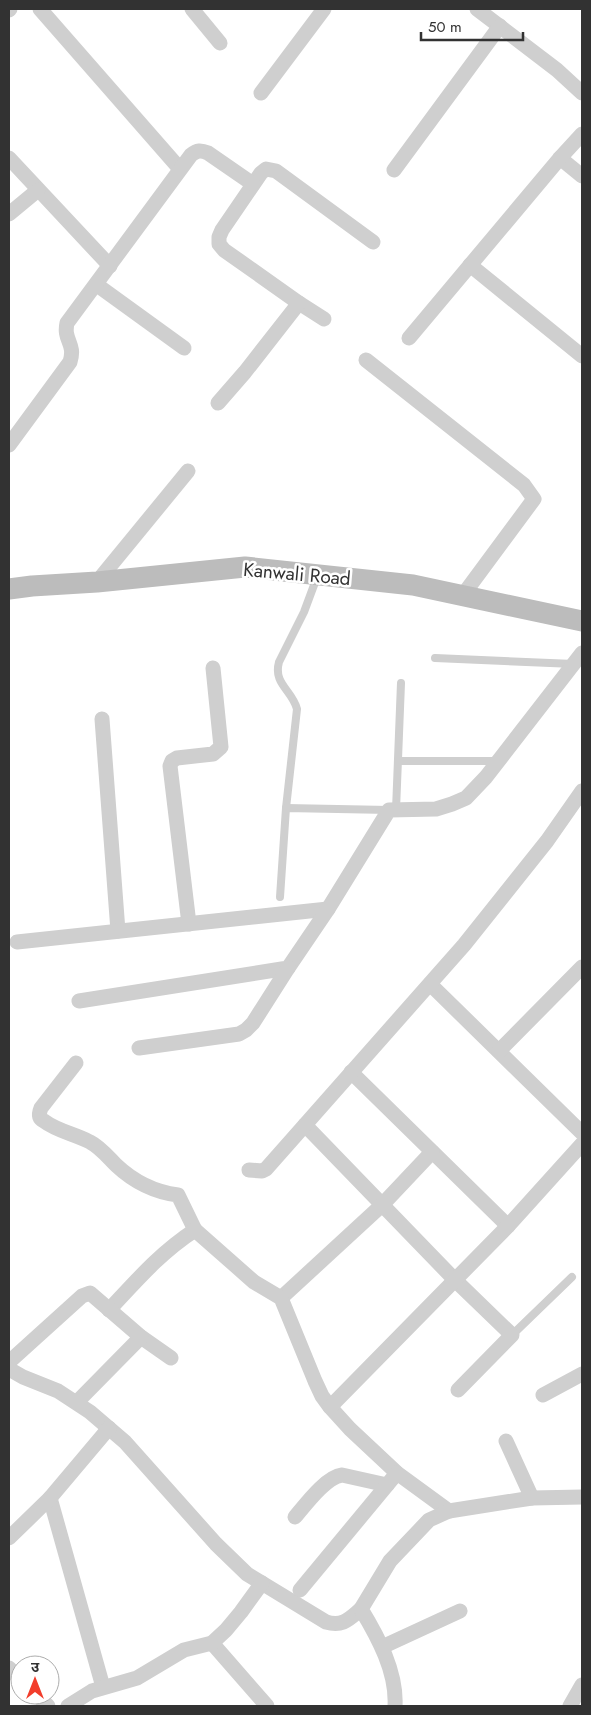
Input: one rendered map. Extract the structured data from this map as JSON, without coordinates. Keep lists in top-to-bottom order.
{
  "streets": {
    "street": ["Kanwali Road"]
  },
  "scale_bar": "50 m",
  "north": "top"
}
